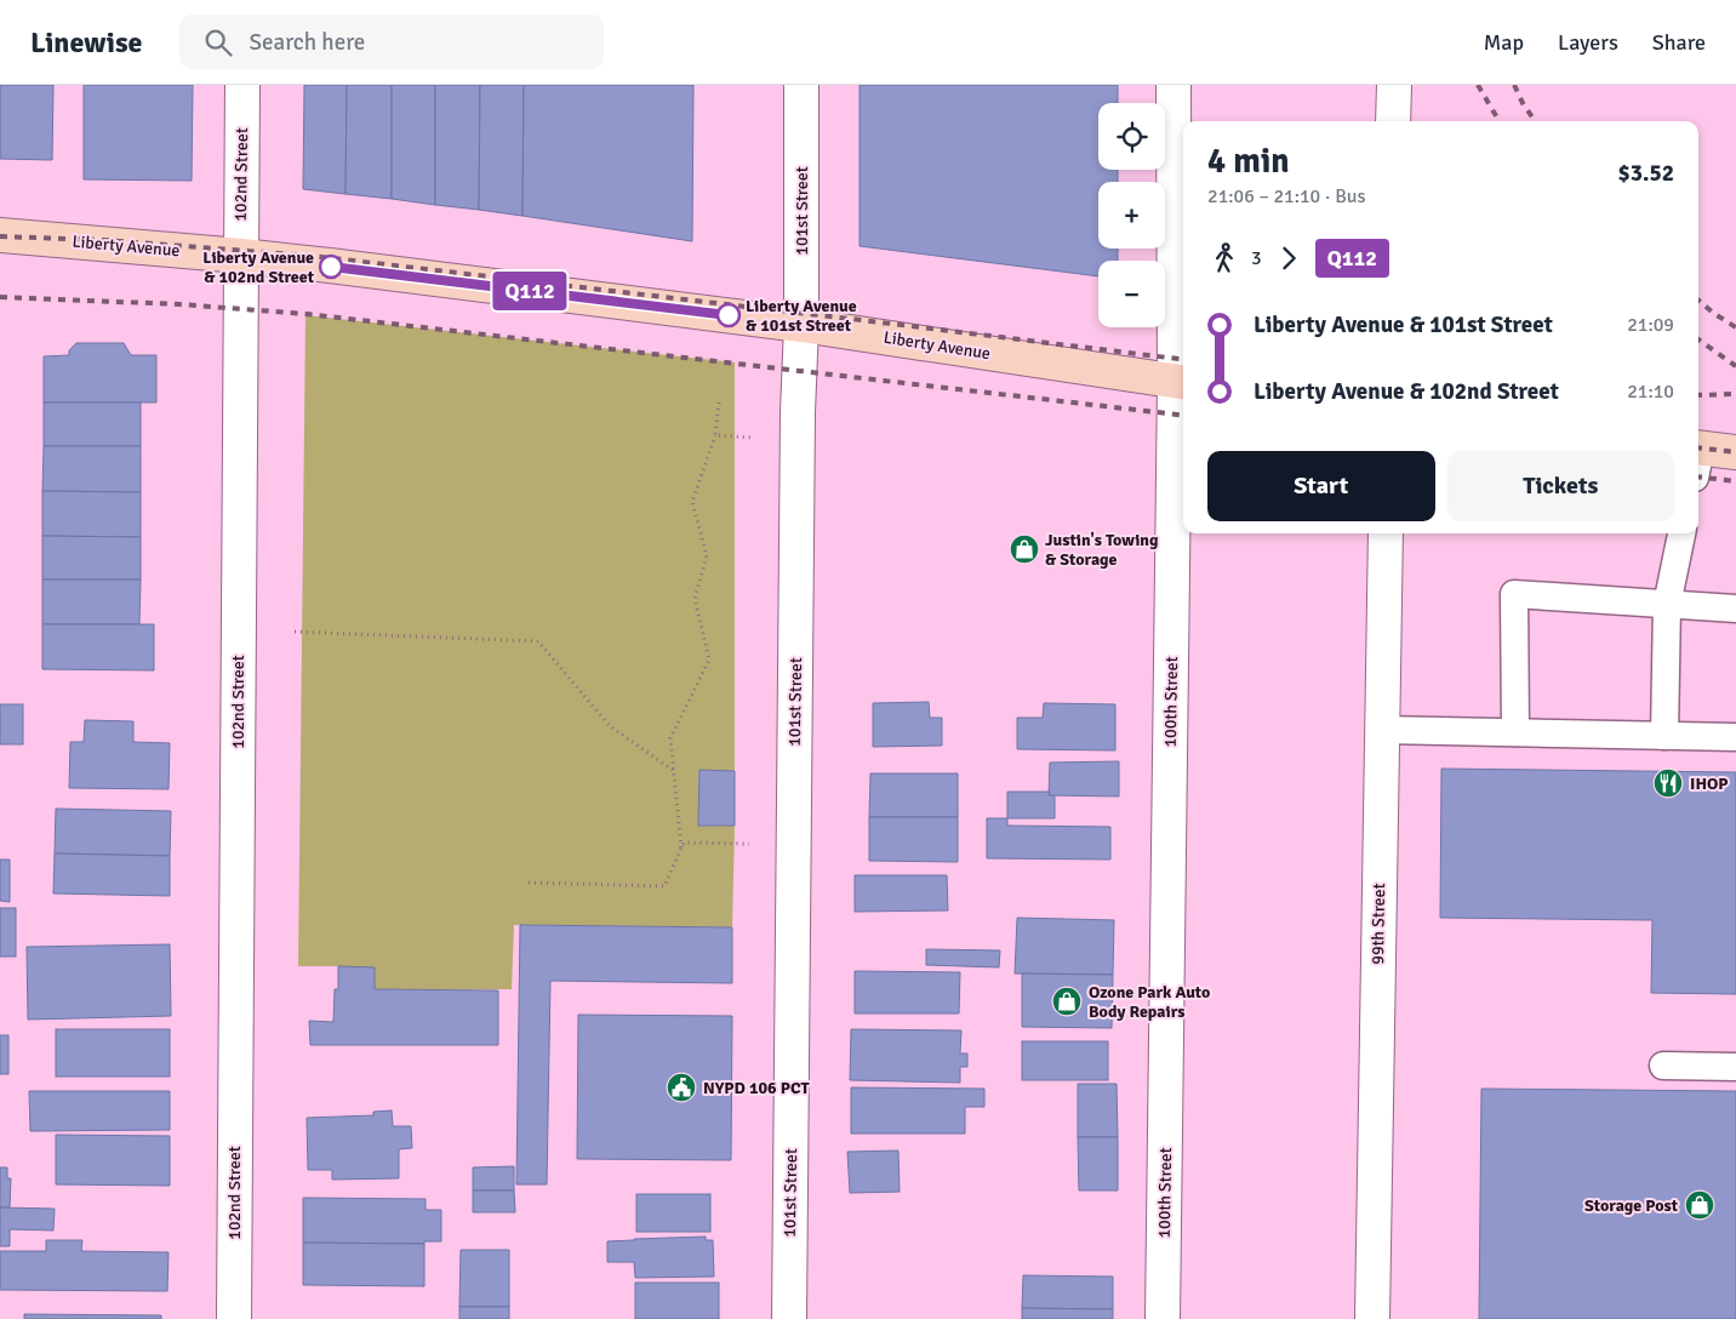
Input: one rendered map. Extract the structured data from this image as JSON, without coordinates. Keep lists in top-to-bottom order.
{
  "streets": {
    "street": [
      "102nd Street",
      "101st Street",
      "Liberty Avenue",
      "100th Street",
      "99th Street"
    ]
  },
  "crossings": [
    ["102nd Street", "Liberty Avenue"],
    ["101st Street", "Liberty Avenue"],
    ["Liberty Avenue", "100th Street"]
  ],
  "places": {
    "other": ["Liberty Avenue & 102nd Street", "Liberty Avenue & 101st Street"],
    "shop": ["Justin's Towing & Storage", "Ozone Park Auto Body Repairs", "Storage Post"],
    "restaurant": ["IHOP"],
    "public building": ["NYPD 106 PCT"]
  },
  "lines": ["bus line Q112"],
  "page": {
    "header": "Linewise",
    "search": "Search here",
    "nav": ["Map", "Layers", "Share"],
    "on_map": "Q112",
    "map_buttons": ["+", "−"],
    "heading": ["4 min", "21:06 – 21:10 · Bus", "$3.52"],
    "legs": ["3", "Q112"],
    "list": [
      {
        "name": "Liberty Avenue & 101st Street",
        "value": "21:09"
      },
      {
        "name": "Liberty Avenue & 102nd Street",
        "value": "21:10"
      }
    ],
    "buttons": ["Start", "Tickets"]
  }
}
